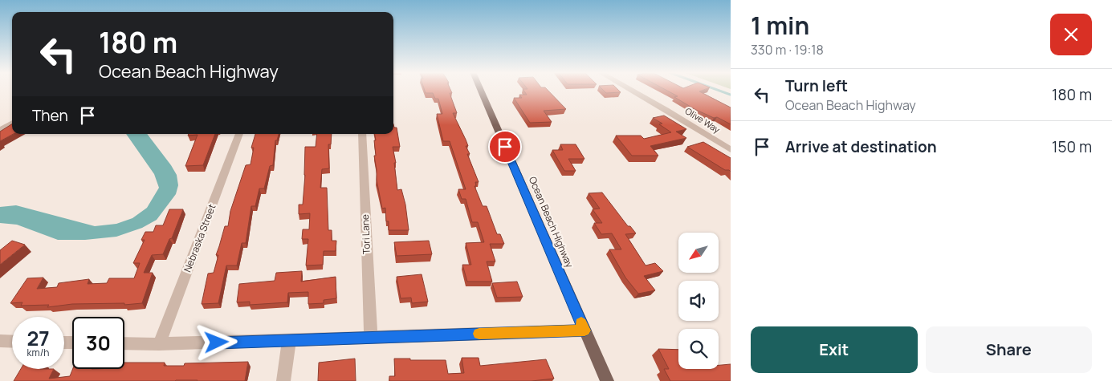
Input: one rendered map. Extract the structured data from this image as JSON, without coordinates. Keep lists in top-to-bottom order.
{
  "streets": {
    "main road": ["Ocean Beach Highway"],
    "street": ["Olive Way", "Tori Lane", "Nebraska Street"]
  },
  "north": "bottom left",
  "page": {
    "heading": ["1 min", "330 m · 19:18"],
    "turn": ["180 m", "Ocean Beach Highway"],
    "list": [
      {
        "name": "Turn left",
        "note": "Ocean Beach Highway",
        "value": "180 m"
      },
      {
        "name": "Arrive at destination",
        "value": "150 m"
      }
    ],
    "then": "Then",
    "speed": "27 km/h",
    "limit": "30",
    "buttons": ["Exit", "Share"]
  }
}
